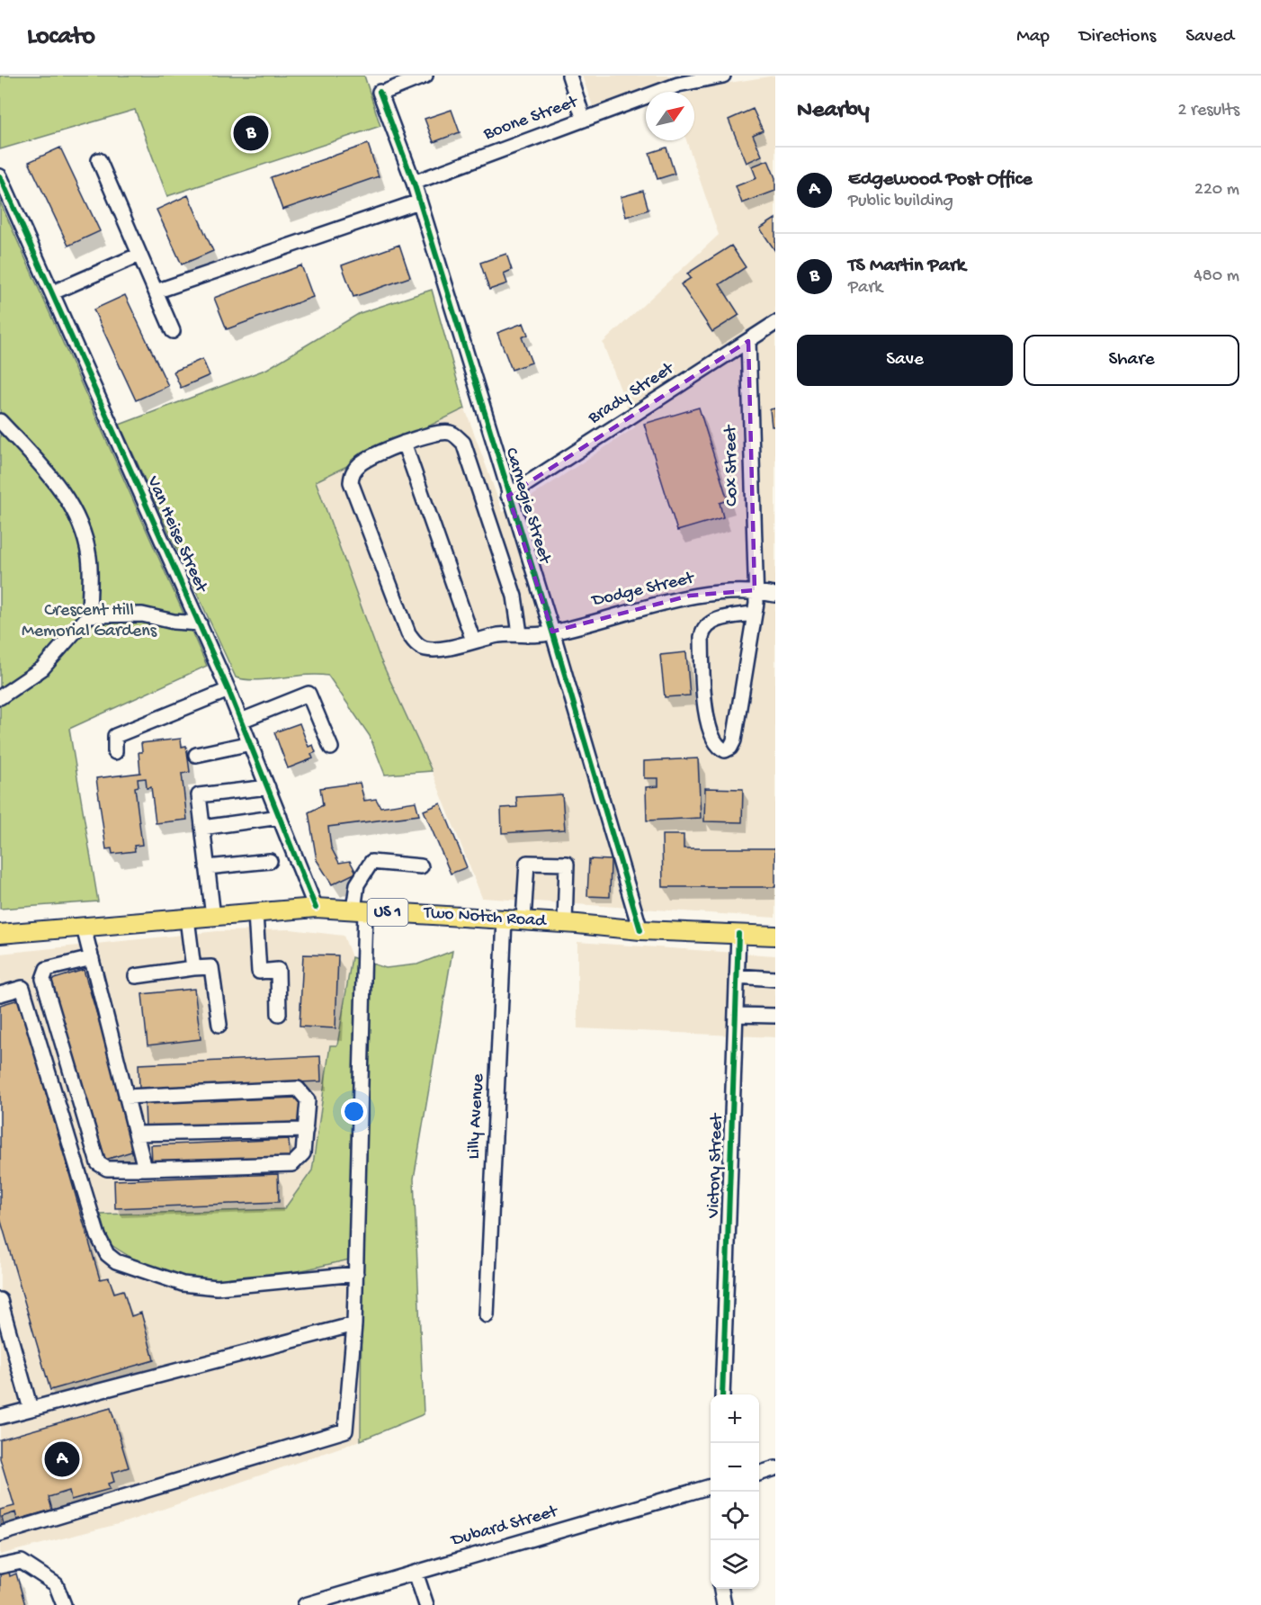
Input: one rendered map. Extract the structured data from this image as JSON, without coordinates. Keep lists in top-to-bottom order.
{
  "streets": {
    "main road": ["US 1", "Two Notch Road"],
    "street": [
      "Boone Street",
      "Brady Street",
      "Cox Street",
      "Carnegie Street",
      "Van Heise Street",
      "Dodge Street",
      "Lilly Avenue",
      "Victory Street",
      "Dubard Street"
    ]
  },
  "crossings": [
    ["Boone Street", "Carnegie Street"],
    ["Brady Street", "Cox Street"],
    ["Brady Street", "Carnegie Street"],
    ["Cox Street", "Dodge Street"],
    ["Carnegie Street", "Dodge Street"],
    ["Carnegie Street", "Two Notch Road"],
    ["Van Heise Street", "Two Notch Road"],
    ["Two Notch Road", "Lilly Avenue"],
    ["Two Notch Road", "Victory Street"]
  ],
  "parks": ["Crescent Hill Memorial Gardens"],
  "north": "top right",
  "page": {
    "header": "Locato",
    "nav": ["Map", "Directions", "Saved"],
    "heading": ["Nearby", "2 results"],
    "pins": ["B", "A"],
    "list": [
      {
        "mark": "A",
        "name": "Edgewood Post Office",
        "note": "Public building",
        "value": "220 m"
      },
      {
        "mark": "B",
        "name": "TS Martin Park",
        "note": "Park",
        "value": "480 m"
      }
    ],
    "buttons": ["Save", "Share"],
    "map_buttons": ["+", "−"]
  }
}
